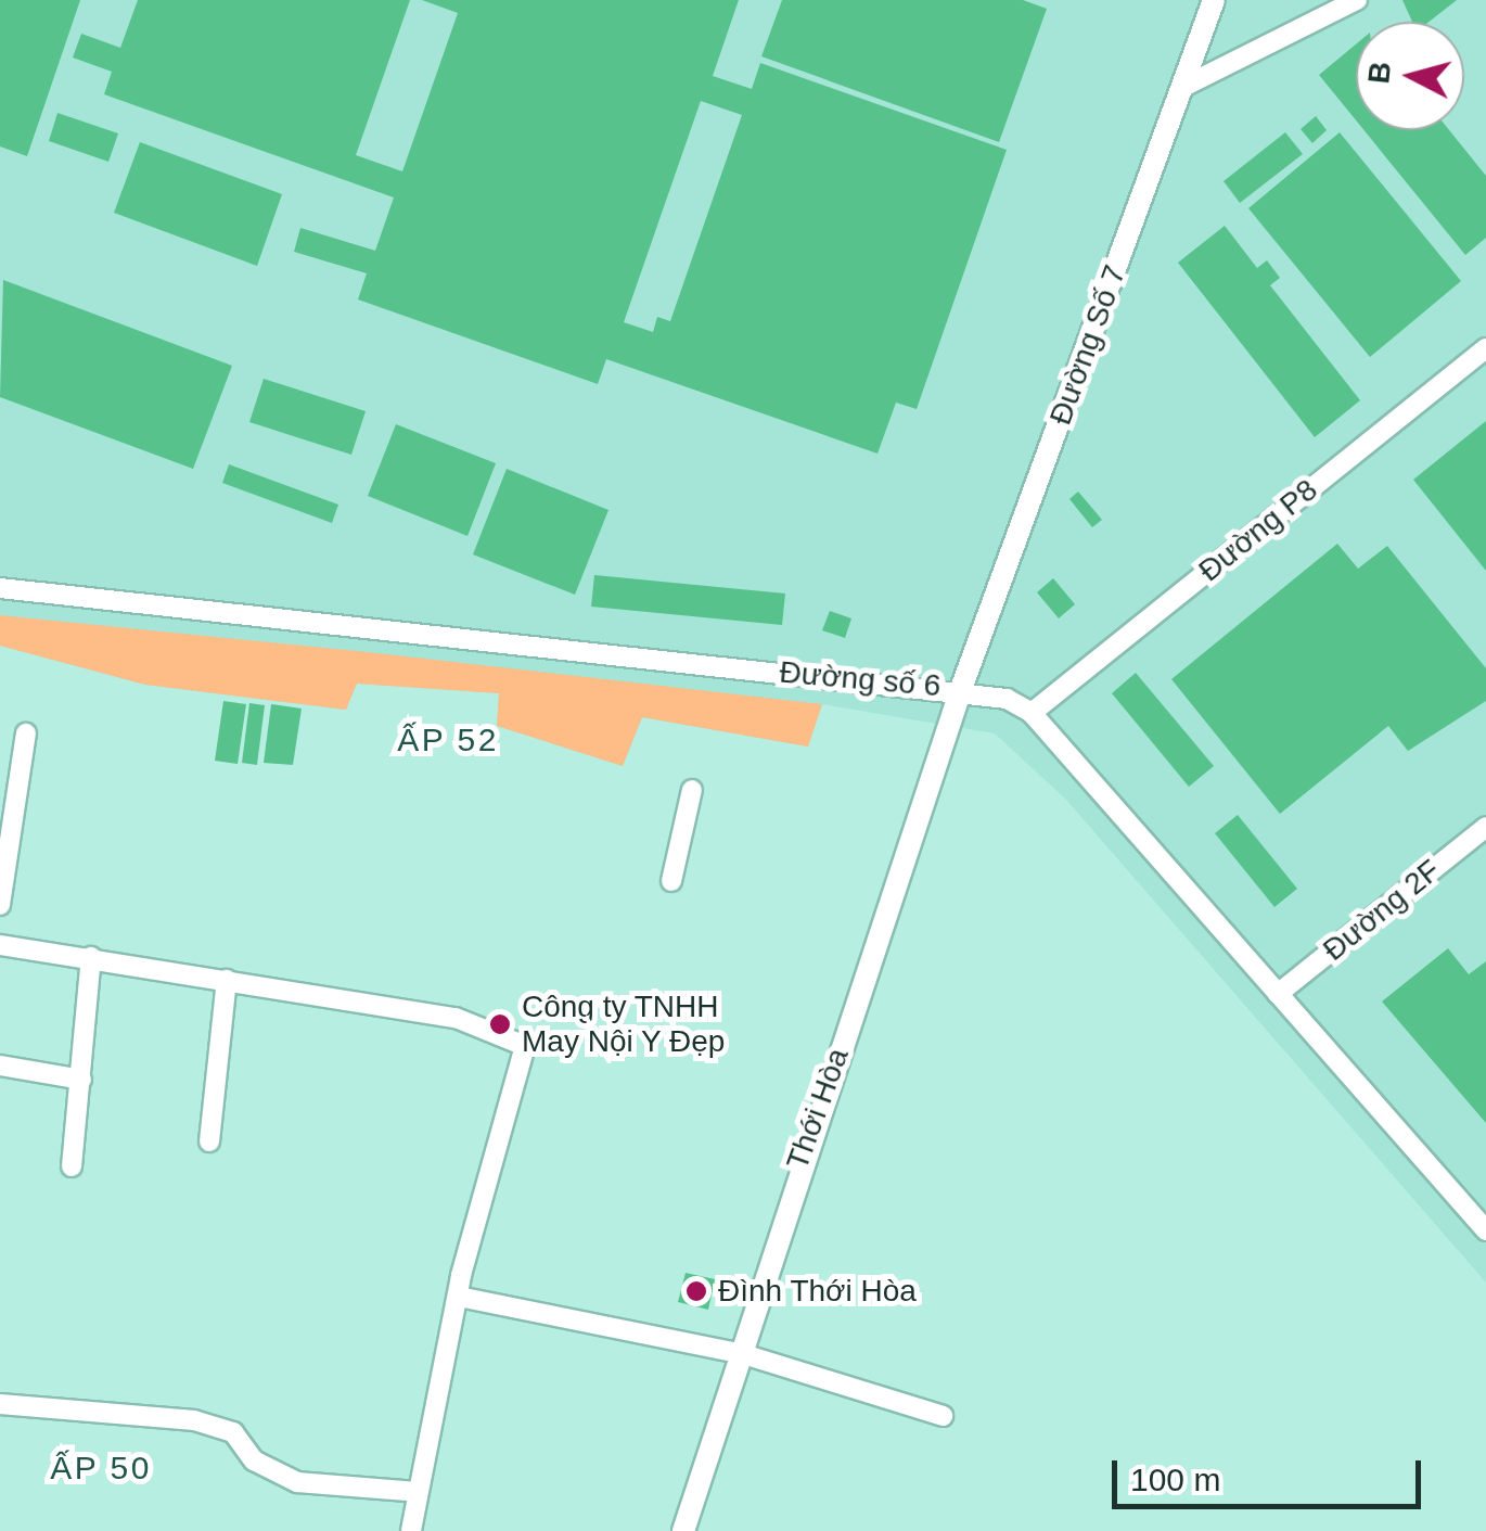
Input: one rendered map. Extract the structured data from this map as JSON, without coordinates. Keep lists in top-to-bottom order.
{
  "streets": {
    "street": [
      "Đường Số 7",
      "Đường P8",
      "Đường số 6",
      "Đường 2F",
      "Thới Hòa"
    ]
  },
  "crossings": [
    ["Đường Số 7", "Đường số 6"],
    ["Đường Số 7", "Thới Hòa"],
    ["Đường P8", "Đường số 6"],
    ["Đường số 6", "Thới Hòa"]
  ],
  "districts": ["ẤP 52", "ẤP 50"],
  "places": ["Công ty TNHH May Nội Y Đẹp", "Đình Thới Hòa"],
  "scale_bar": "100 m",
  "north": "left"
}
